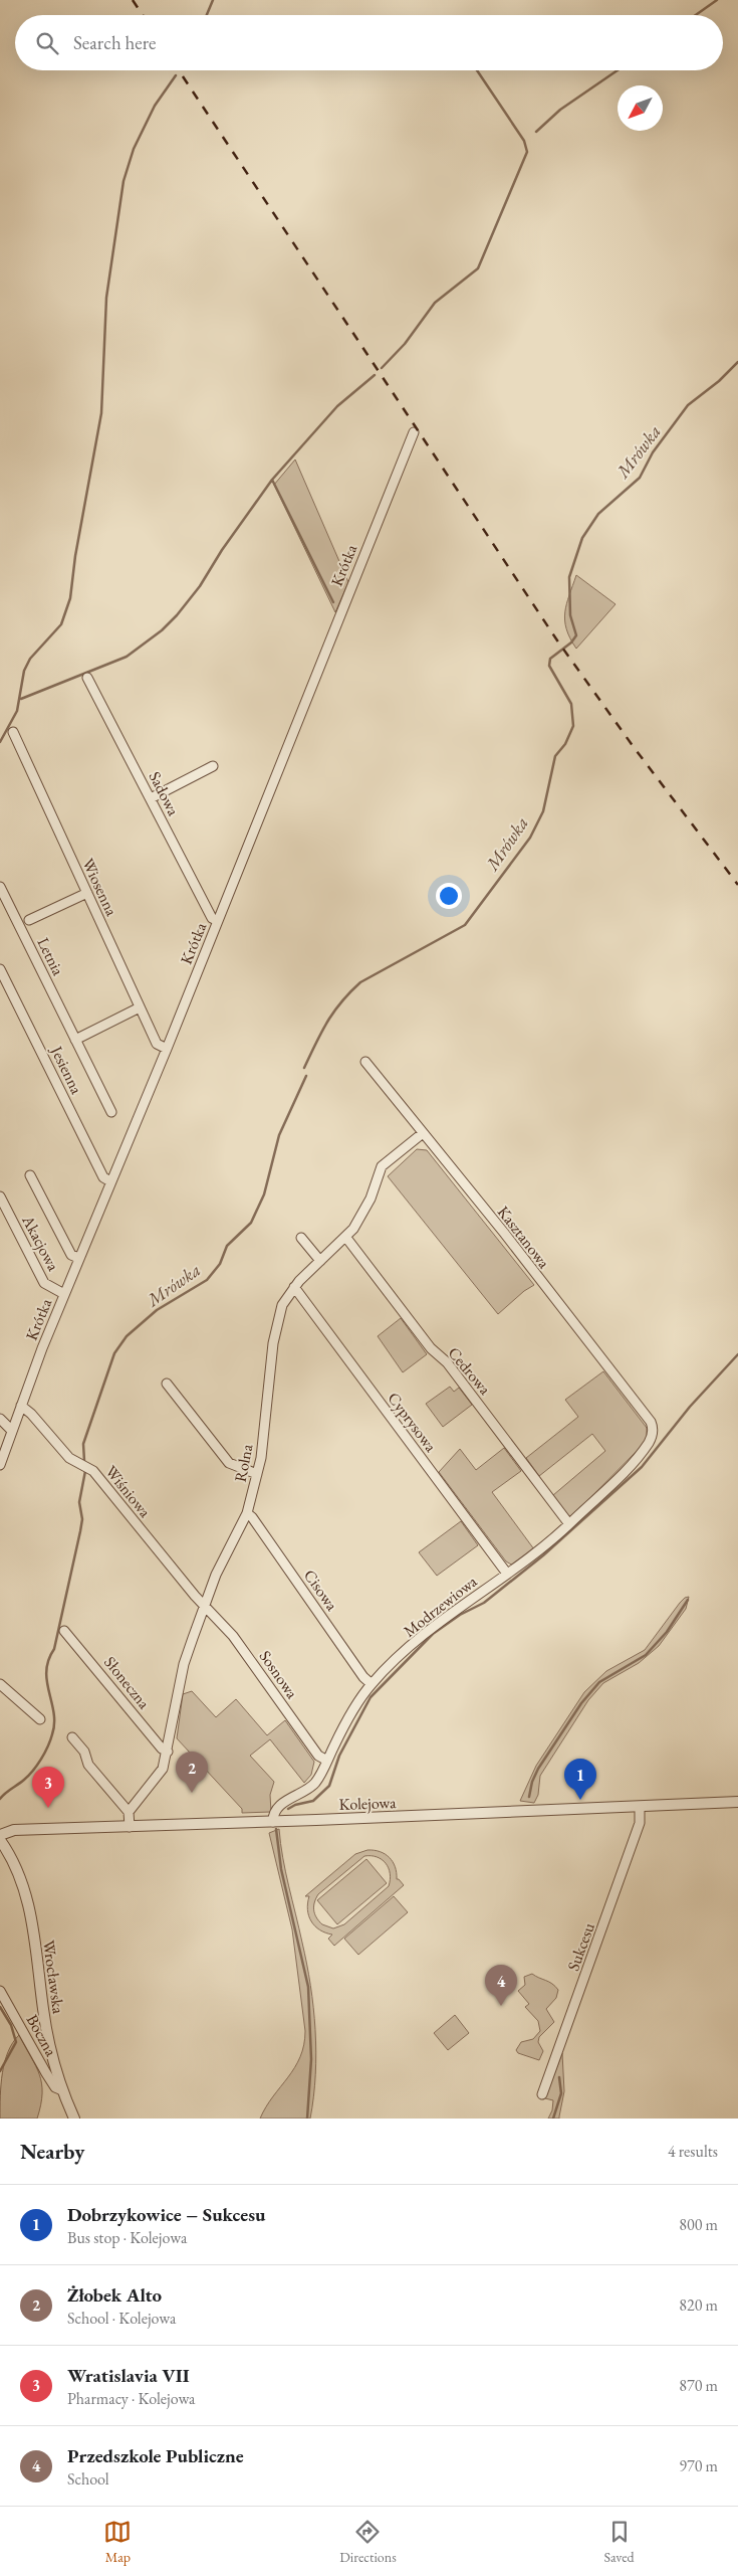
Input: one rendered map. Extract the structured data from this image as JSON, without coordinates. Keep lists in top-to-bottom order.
{
  "streets": {
    "street": [
      "Krótka",
      "Sadowa",
      "Wiosenna",
      "Letnia",
      "Jesienna",
      "Kasztanowa",
      "Akacjowa",
      "Cedrowa",
      "Cyprysowa",
      "Rolna",
      "Wiśniowa",
      "Cisowa",
      "Modrzewiowa",
      "Sosnowa",
      "Słoneczna",
      "Kolejowa",
      "Sukcesu",
      "Wrocławska",
      "Boczna"
    ]
  },
  "crossings": [
    ["Krótka", "Sadowa"],
    ["Krótka", "Wiosenna"],
    ["Krótka", "Jesienna"],
    ["Krótka", "Akacjowa"],
    ["Krótka", "Wiśniowa"],
    ["Kasztanowa", "Rolna"],
    ["Kasztanowa", "Modrzewiowa"],
    ["Cedrowa", "Rolna"],
    ["Cedrowa", "Modrzewiowa"],
    ["Cyprysowa", "Rolna"],
    ["Cyprysowa", "Modrzewiowa"],
    ["Rolna", "Wiśniowa"],
    ["Rolna", "Cisowa"],
    ["Rolna", "Sosnowa"],
    ["Rolna", "Słoneczna"],
    ["Wiśniowa", "Sosnowa"],
    ["Cisowa", "Modrzewiowa"],
    ["Modrzewiowa", "Sosnowa"],
    ["Modrzewiowa", "Kolejowa"],
    ["Kolejowa", "Sukcesu"],
    ["Wrocławska", "Boczna"]
  ],
  "water": ["Mrówka"],
  "north": "bottom left",
  "page": {
    "search": "Search here",
    "pins": [
      "2",
      "1",
      "3",
      "4"
    ],
    "heading": ["Nearby", "4 results"],
    "list": [
      {
        "mark": "1",
        "name": "Dobrzykowice – Sukcesu",
        "note": "Bus stop · Kolejowa",
        "value": "800 m"
      },
      {
        "mark": "2",
        "name": "Żłobek Alto",
        "note": "School · Kolejowa",
        "value": "820 m"
      },
      {
        "mark": "3",
        "name": "Wratislavia VII",
        "note": "Pharmacy · Kolejowa",
        "value": "870 m"
      },
      {
        "mark": "4",
        "name": "Przedszkole Publiczne",
        "note": "School",
        "value": "970 m"
      }
    ],
    "nav": ["Map", "Directions", "Saved"]
  }
}
